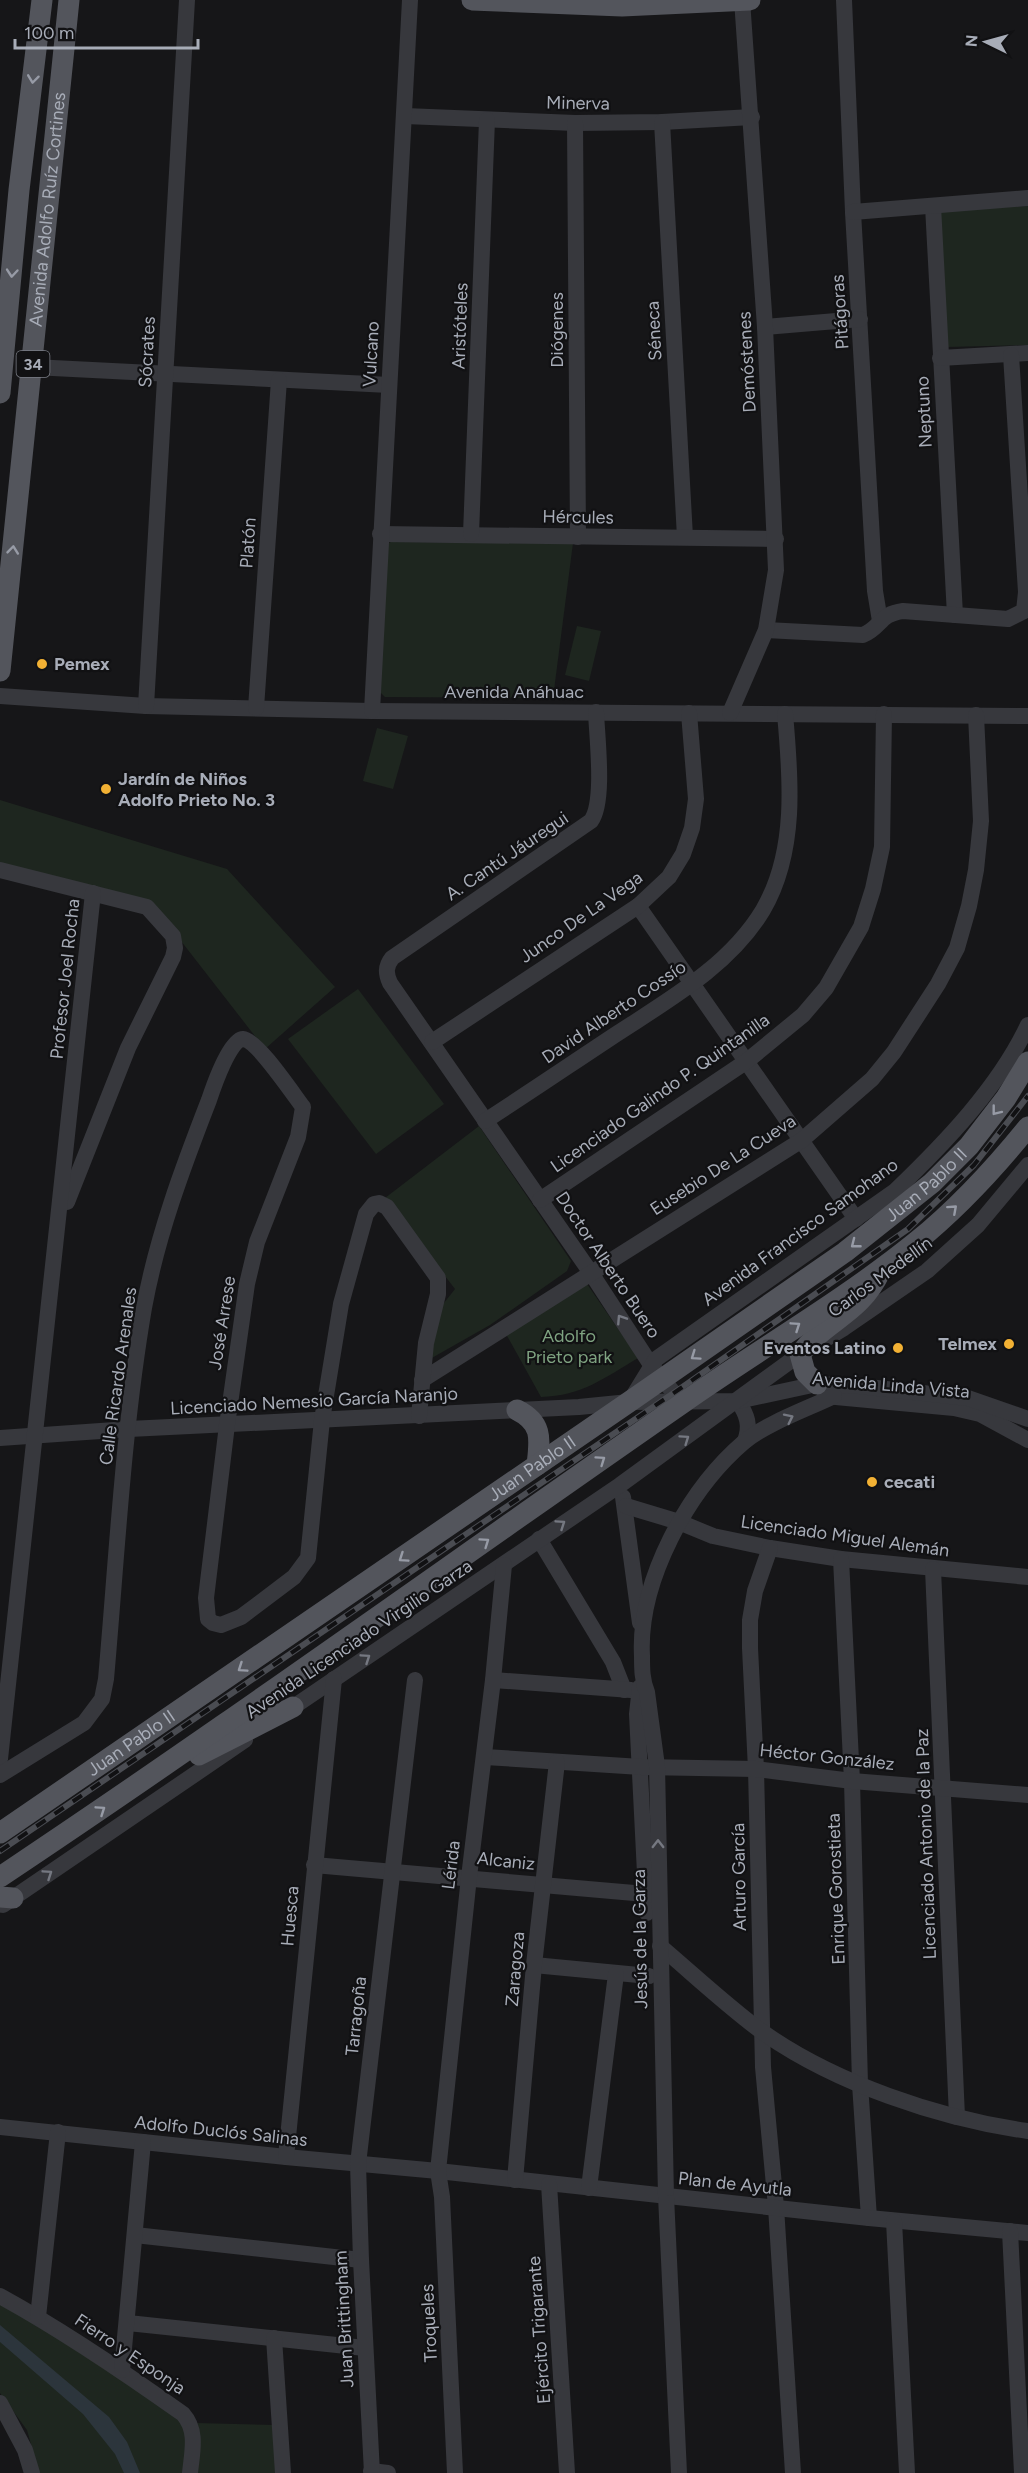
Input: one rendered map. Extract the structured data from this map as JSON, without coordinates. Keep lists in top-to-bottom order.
{
  "streets": {
    "main road": ["Avenida Adolfo Ruíz Cortines", "34", "Juan Pablo II"],
    "street": [
      "Minerva",
      "Pitágoras",
      "Aristóteles",
      "Diógenes",
      "Séneca",
      "Sócrates",
      "Vulcano",
      "Demóstenes",
      "Neptuno",
      "Hércules",
      "Platón",
      "Avenida Anáhuac",
      "A. Cantú Jáuregui",
      "Junco De La Vega",
      "Profesor Joel Rocha",
      "David Alberto Cossío",
      "Licenciado Galindo P. Quintanilla",
      "Eusebio De La Cueva",
      "Avenida Francisco Samohano",
      "Doctor Alberto Buero",
      "Carlos Medellín",
      "José Arrese",
      "Calle Ricardo Arenales",
      "Avenida Linda Vista",
      "Licenciado Nemesio García Naranjo",
      "Licenciado Miguel Alemán",
      "Avenida Licenciado Virgilio Garza",
      "Héctor González",
      "Licenciado Antonio de la Paz",
      "Alcaniz",
      "Lérida",
      "Arturo García",
      "Enrique Gorostieta",
      "Huesca",
      "Jesús de la Garza",
      "Zaragoza",
      "Tarragoña",
      "Adolfo Duclós Salinas",
      "Plan de Ayutla",
      "Juan Brittingham",
      "Troqueles",
      "Ejército Trigarante",
      "Fierro y Esponja"
    ]
  },
  "crossings": [
    ["Minerva", "Aristóteles"],
    ["Minerva", "Diógenes"],
    ["Minerva", "Séneca"],
    ["Minerva", "Vulcano"],
    ["Minerva", "Demóstenes"],
    ["Aristóteles", "Hércules"],
    ["Diógenes", "Hércules"],
    ["Séneca", "Hércules"],
    ["Sócrates", "Avenida Anáhuac"],
    ["Vulcano", "Hércules"],
    ["Vulcano", "Avenida Anáhuac"],
    ["Demóstenes", "Hércules"],
    ["Demóstenes", "Avenida Anáhuac"],
    ["Platón", "Avenida Anáhuac"],
    ["Avenida Anáhuac", "A. Cantú Jáuregui"],
    ["Avenida Anáhuac", "Junco De La Vega"],
    ["Avenida Anáhuac", "David Alberto Cossío"],
    ["Avenida Anáhuac", "Licenciado Galindo P. Quintanilla"],
    ["Avenida Anáhuac", "Eusebio De La Cueva"],
    ["A. Cantú Jáuregui", "Doctor Alberto Buero"],
    ["Junco De La Vega", "Doctor Alberto Buero"],
    ["Profesor Joel Rocha", "Licenciado Nemesio García Naranjo"],
    ["David Alberto Cossío", "Doctor Alberto Buero"],
    ["Licenciado Galindo P. Quintanilla", "Doctor Alberto Buero"],
    ["Eusebio De La Cueva", "Doctor Alberto Buero"],
    ["Juan Pablo II", "Avenida Francisco Samohano"],
    ["Juan Pablo II", "Doctor Alberto Buero"],
    ["Juan Pablo II", "Avenida Linda Vista"],
    ["Juan Pablo II", "Licenciado Nemesio García Naranjo"],
    ["Avenida Francisco Samohano", "Doctor Alberto Buero"],
    ["Doctor Alberto Buero", "Avenida Linda Vista"],
    ["Doctor Alberto Buero", "Licenciado Nemesio García Naranjo"],
    ["Carlos Medellín", "Avenida Linda Vista"],
    ["Carlos Medellín", "Avenida Licenciado Virgilio Garza"],
    ["José Arrese", "Calle Ricardo Arenales"],
    ["José Arrese", "Licenciado Nemesio García Naranjo"],
    ["Calle Ricardo Arenales", "Licenciado Nemesio García Naranjo"],
    ["Avenida Linda Vista", "Licenciado Nemesio García Naranjo"],
    ["Avenida Linda Vista", "Avenida Licenciado Virgilio Garza"],
    ["Avenida Linda Vista", "Jesús de la Garza"],
    ["Licenciado Miguel Alemán", "Licenciado Antonio de la Paz"],
    ["Licenciado Miguel Alemán", "Arturo García"],
    ["Licenciado Miguel Alemán", "Enrique Gorostieta"],
    ["Licenciado Miguel Alemán", "Jesús de la Garza"],
    ["Avenida Licenciado Virgilio Garza", "Lérida"],
    ["Avenida Licenciado Virgilio Garza", "Huesca"],
    ["Héctor González", "Licenciado Antonio de la Paz"],
    ["Héctor González", "Lérida"],
    ["Héctor González", "Arturo García"],
    ["Héctor González", "Enrique Gorostieta"],
    ["Héctor González", "Jesús de la Garza"],
    ["Héctor González", "Zaragoza"],
    ["Alcaniz", "Lérida"],
    ["Alcaniz", "Huesca"],
    ["Alcaniz", "Jesús de la Garza"],
    ["Alcaniz", "Zaragoza"],
    ["Alcaniz", "Tarragoña"],
    ["Lérida", "Adolfo Duclós Salinas"],
    ["Lérida", "Plan de Ayutla"],
    ["Lérida", "Troqueles"],
    ["Arturo García", "Plan de Ayutla"],
    ["Enrique Gorostieta", "Plan de Ayutla"],
    ["Huesca", "Adolfo Duclós Salinas"],
    ["Jesús de la Garza", "Plan de Ayutla"],
    ["Zaragoza", "Plan de Ayutla"],
    ["Tarragoña", "Adolfo Duclós Salinas"],
    ["Tarragoña", "Juan Brittingham"],
    ["Adolfo Duclós Salinas", "Plan de Ayutla"],
    ["Adolfo Duclós Salinas", "Juan Brittingham"],
    ["Adolfo Duclós Salinas", "Troqueles"],
    ["Plan de Ayutla", "Troqueles"],
    ["Plan de Ayutla", "Ejército Trigarante"]
  ],
  "one_way": ["Avenida Licenciado Virgilio Garza"],
  "parks": ["Adolfo Prieto park"],
  "places": [
    "Pemex",
    "Jardín de Niños Adolfo Prieto No. 3",
    "Telmex",
    "Eventos Latino",
    "cecati"
  ],
  "scale_bar": "100 m",
  "north": "left"
}
